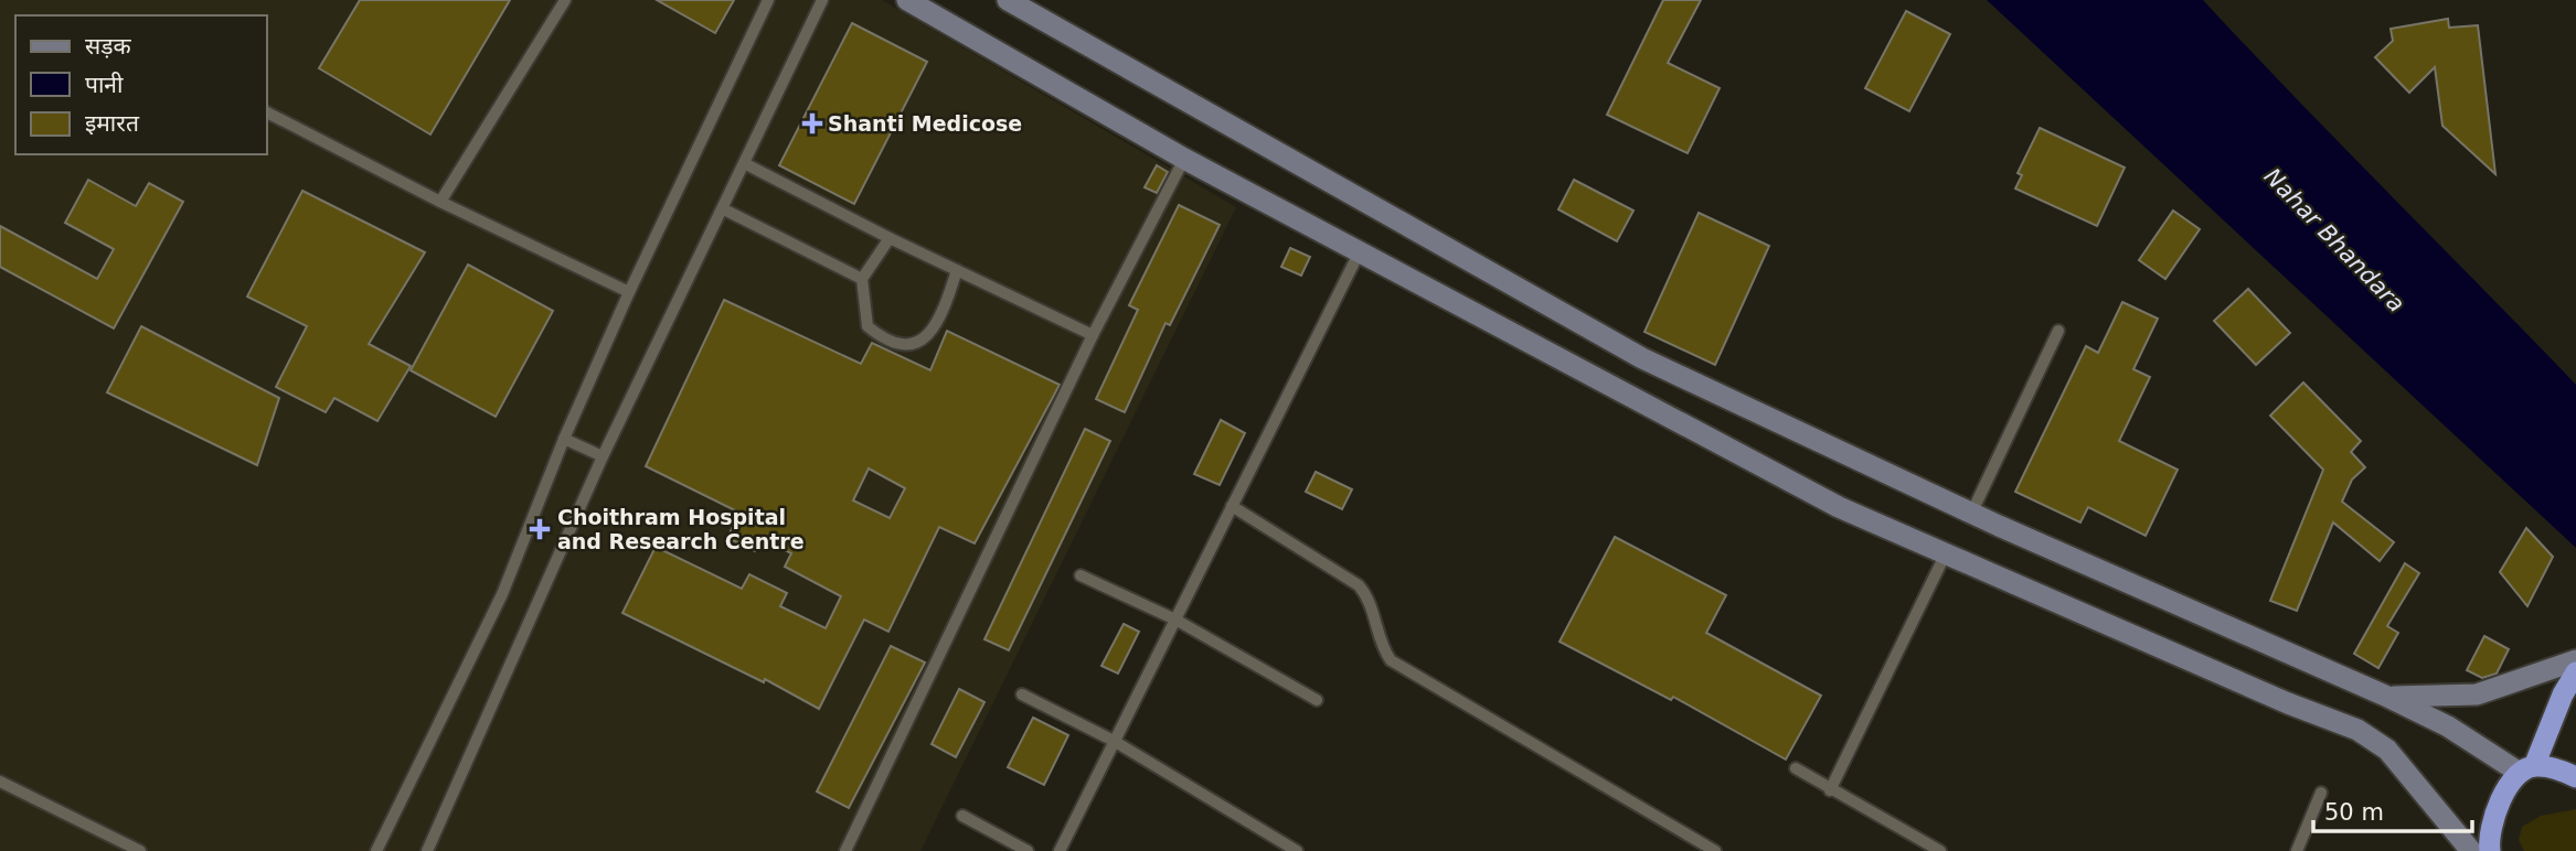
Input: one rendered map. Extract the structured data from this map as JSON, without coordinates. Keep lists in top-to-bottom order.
{
  "water": ["Nahar Bhandara"],
  "places": {
    "health": ["Shanti Medicose", "Choithram Hospital and Research Centre"]
  },
  "legend": ["सड़क", "पानी", "इमारत"],
  "scale_bar": "50 m"
}
